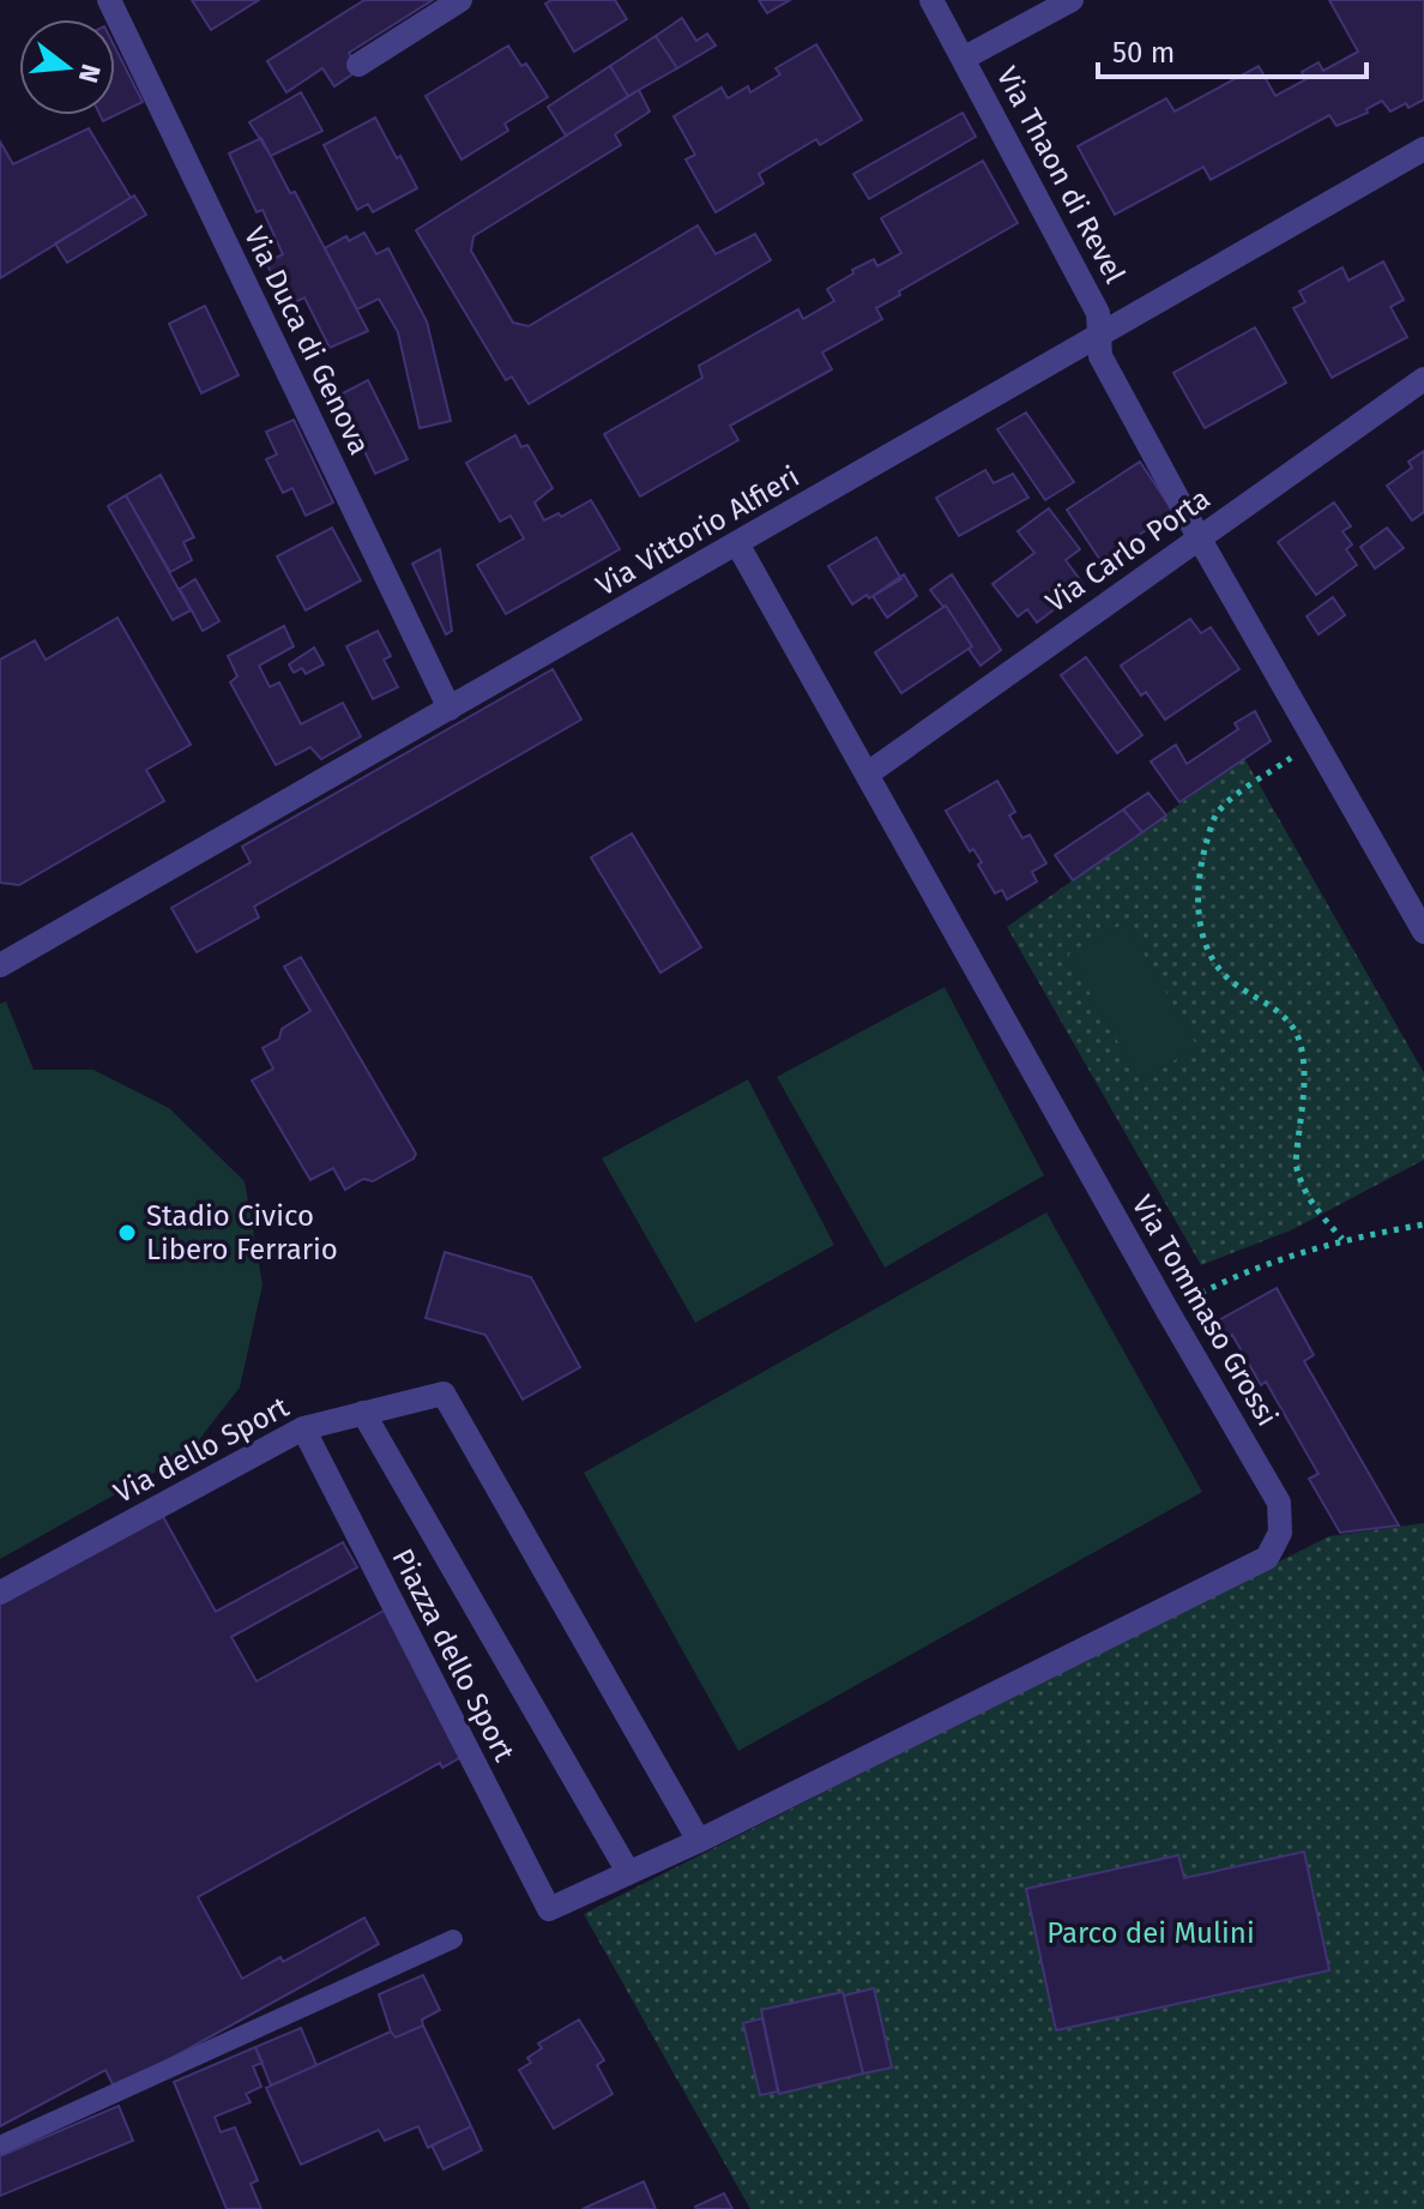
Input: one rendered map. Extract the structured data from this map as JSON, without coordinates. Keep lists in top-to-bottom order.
{
  "streets": {
    "street": [
      "Via Thaon di Revel",
      "Via Duca di Genova",
      "Via Vittorio Alfieri",
      "Via Carlo Porta",
      "Via Tommaso Grossi",
      "Via dello Sport",
      "Piazza dello Sport"
    ]
  },
  "crossings": [
    ["Via Thaon di Revel", "Via Vittorio Alfieri"],
    ["Via Thaon di Revel", "Via Carlo Porta"],
    ["Via Duca di Genova", "Via Vittorio Alfieri"],
    ["Via Vittorio Alfieri", "Via Tommaso Grossi"],
    ["Via Carlo Porta", "Via Tommaso Grossi"],
    ["Via Tommaso Grossi", "Via dello Sport"],
    ["Via dello Sport", "Piazza dello Sport"]
  ],
  "parks": ["Parco dei Mulini"],
  "places": ["Stadio Civico Libero Ferrario"],
  "scale_bar": "50 m",
  "north": "right"
}
